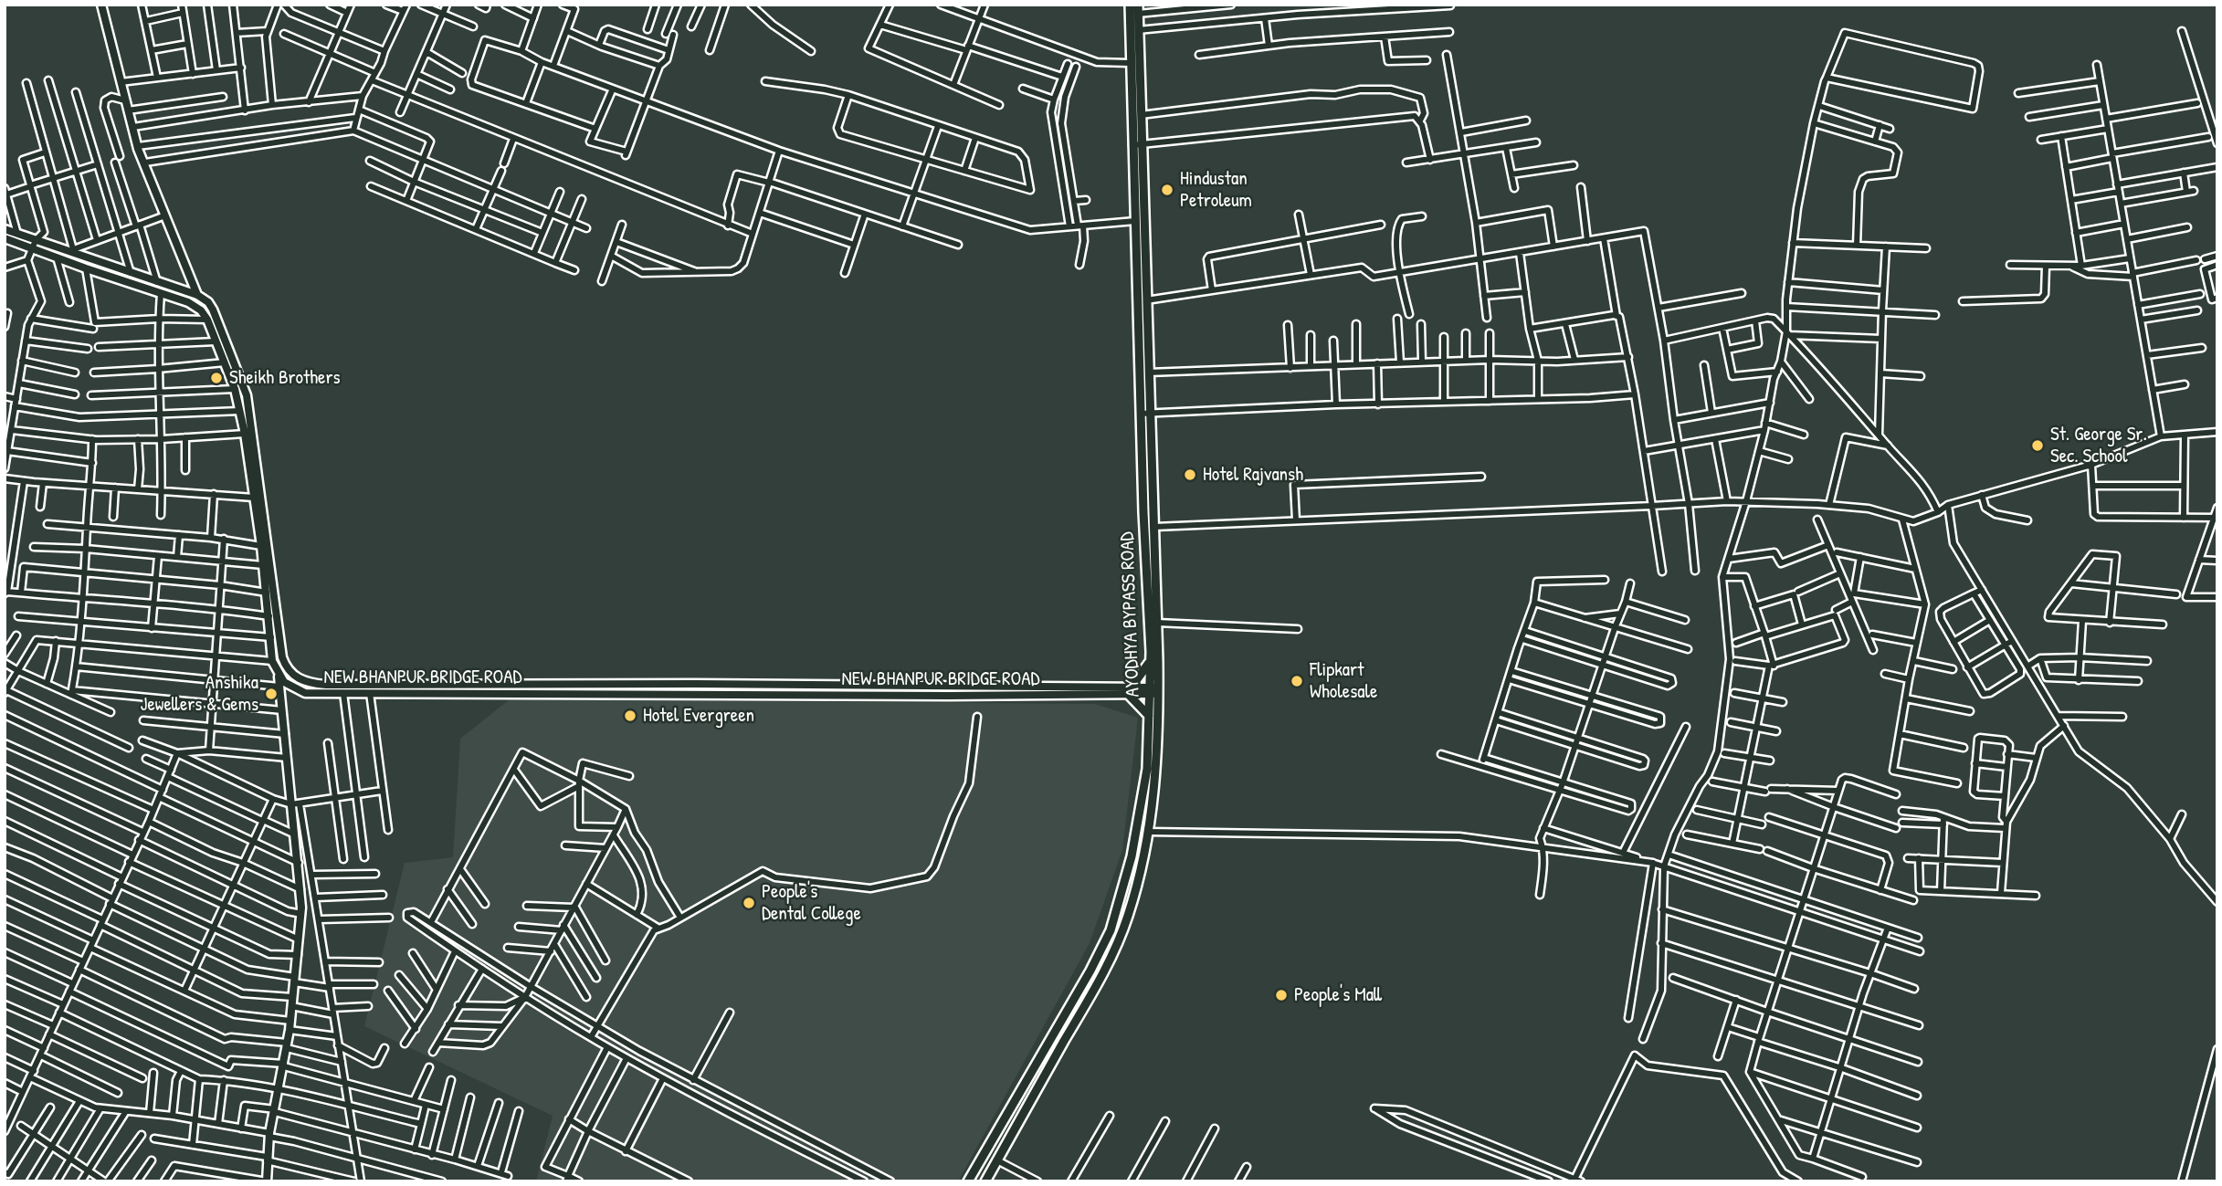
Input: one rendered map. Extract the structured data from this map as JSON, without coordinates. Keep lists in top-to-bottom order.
{
  "streets": {
    "main road": ["AYODHYA BYPASS ROAD"],
    "street": ["NEW BHANPUR BRIDGE ROAD"]
  },
  "crossings": [
    ["AYODHYA BYPASS ROAD", "NEW BHANPUR BRIDGE ROAD"]
  ],
  "places": [
    "Hindustan Petroleum",
    "Sheikh Brothers",
    "St. George Sr. Sec. School",
    "Hotel Rajvansh",
    "Flipkart Wholesale",
    "Anshika Jewellers & Gems",
    "Hotel Evergreen",
    "People's Dental College",
    "People's Mall"
  ]
}
